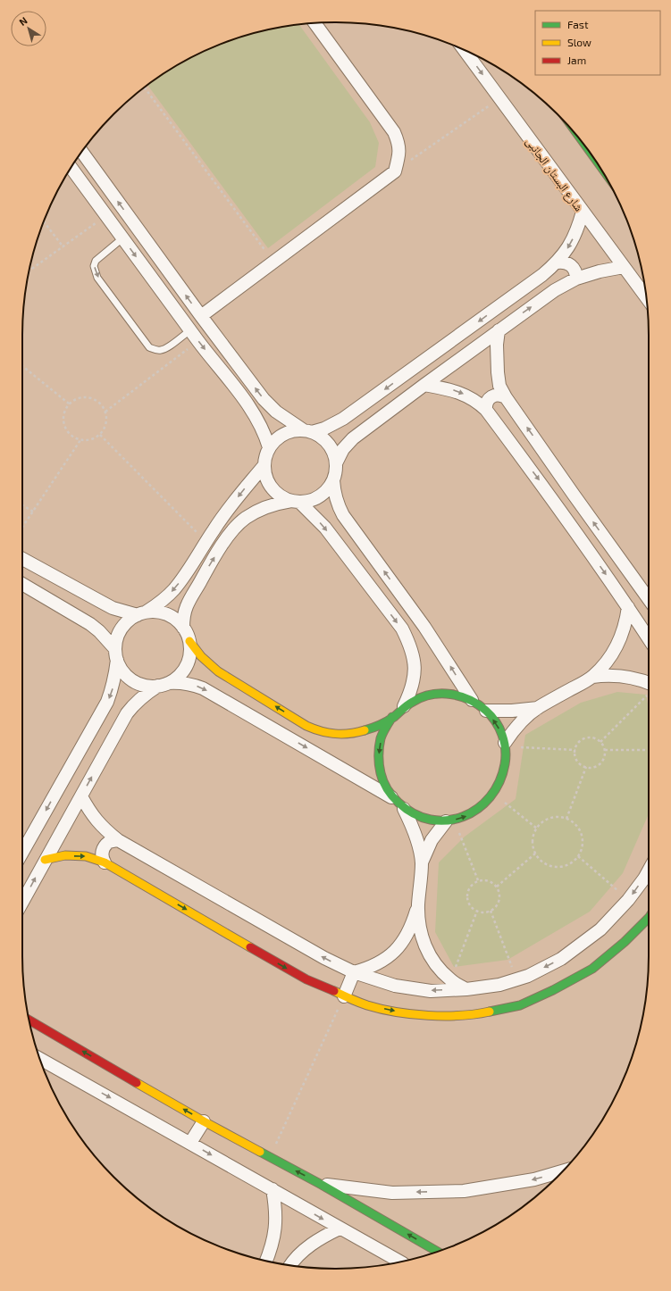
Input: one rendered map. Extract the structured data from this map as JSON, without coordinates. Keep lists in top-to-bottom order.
{
  "streets": {
    "street": ["شارع البستان الجانبى"]
  },
  "legend": ["Fast", "Slow", "Jam"],
  "north": "top left"
}
